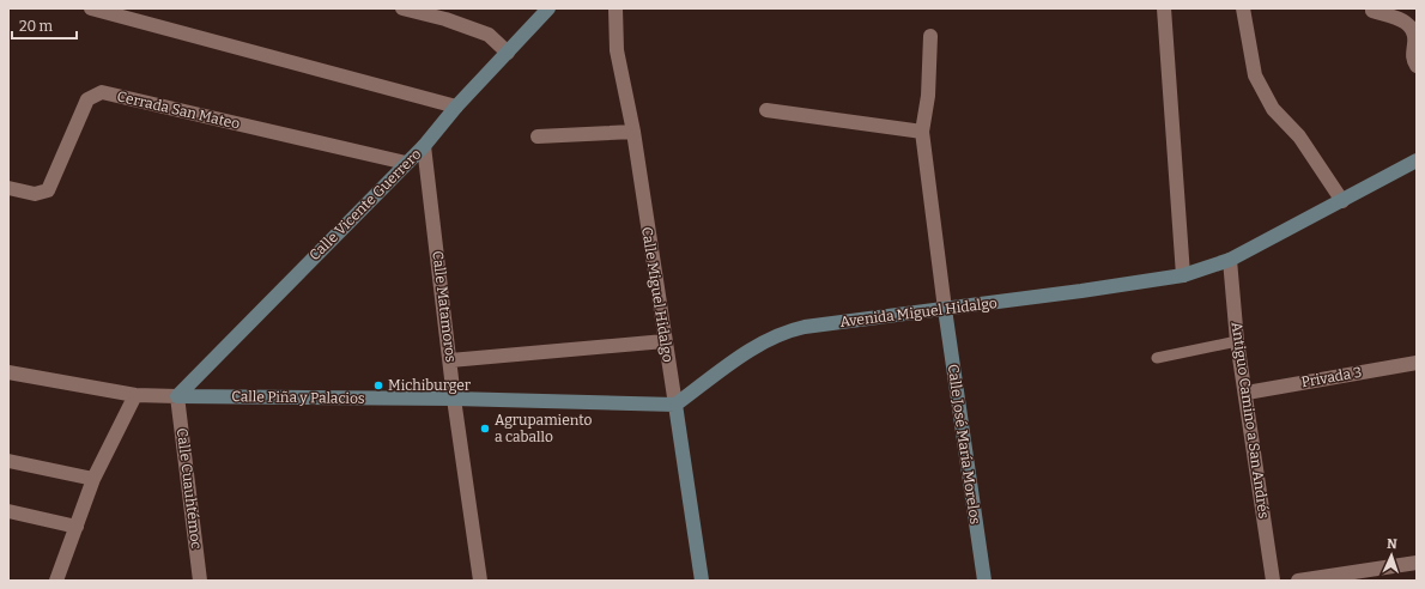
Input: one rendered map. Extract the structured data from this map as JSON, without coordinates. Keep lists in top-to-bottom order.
{
  "streets": {
    "main road": [
      "Calle Vicente Guerrero",
      "Calle Miguel Hidalgo",
      "Avenida Miguel Hidalgo",
      "Calle Piña y Palacios",
      "Calle José María Morelos"
    ],
    "street": [
      "Cerrada San Mateo",
      "Calle Matamoros",
      "Privada 3",
      "Antiguo Camino a San Andrés",
      "Calle Cuauhtémoc"
    ]
  },
  "crossings": [
    ["Cerrada San Mateo", "Calle Vicente Guerrero"],
    ["Calle Vicente Guerrero", "Calle Matamoros"],
    ["Calle Vicente Guerrero", "Calle Piña y Palacios"],
    ["Calle Vicente Guerrero", "Calle Cuauhtémoc"],
    ["Calle Miguel Hidalgo", "Avenida Miguel Hidalgo"],
    ["Calle Miguel Hidalgo", "Calle Piña y Palacios"],
    ["Calle Matamoros", "Calle Piña y Palacios"],
    ["Avenida Miguel Hidalgo", "Calle Piña y Palacios"],
    ["Avenida Miguel Hidalgo", "Antiguo Camino a San Andrés"],
    ["Avenida Miguel Hidalgo", "Calle José María Morelos"],
    ["Privada 3", "Antiguo Camino a San Andrés"],
    ["Calle Piña y Palacios", "Calle Cuauhtémoc"]
  ],
  "places": ["Michiburger", "Agrupamiento a caballo"],
  "scale_bar": "20 m",
  "north": "top"
}
